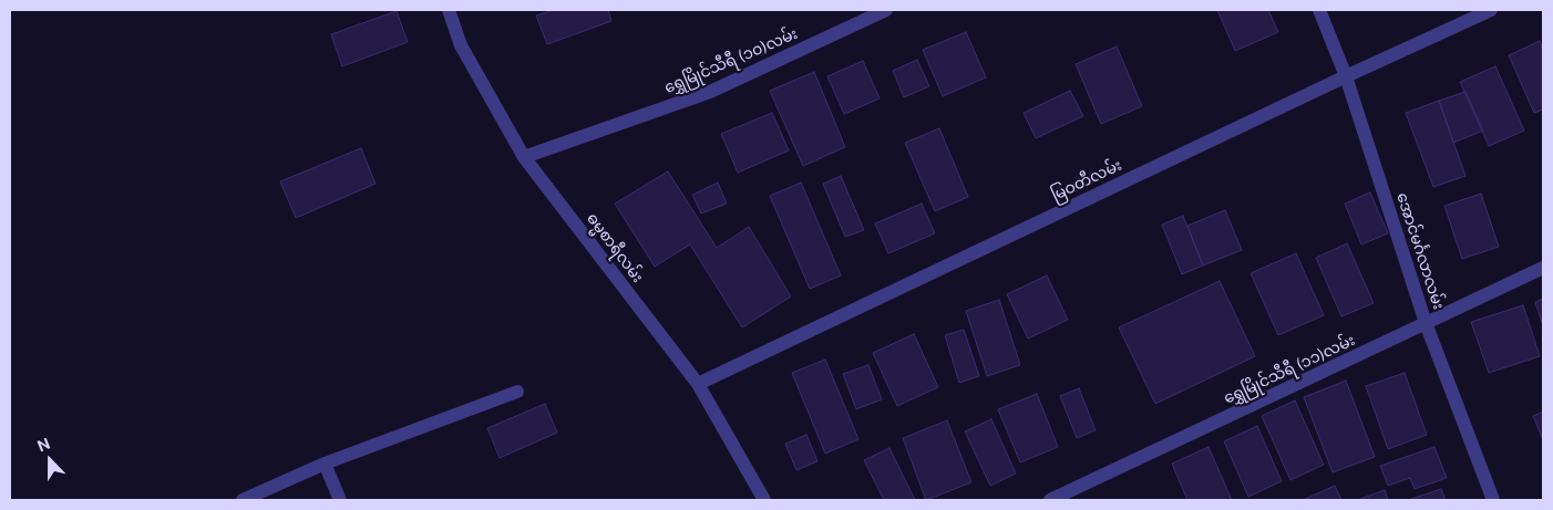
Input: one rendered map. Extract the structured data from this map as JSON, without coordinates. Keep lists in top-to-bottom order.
{
  "streets": {
    "street": [
      "ရွှေမြိုင်သီရီ (၁၀)လမ်း",
      "မြဝတီလမ်း",
      "ဓမ္မစာရီလမ်း",
      "အောင်မင်္ဂလာလမ်း",
      "ရွှေမြိုင်သီရီ (၁၁)လမ်း"
    ]
  },
  "crossings": [
    ["ရွှေမြိုင်သီရီ (၁၀)လမ်း", "ဓမ္မစာရီလမ်း"],
    ["မြဝတီလမ်း", "ဓမ္မစာရီလမ်း"],
    ["မြဝတီလမ်း", "အောင်မင်္ဂလာလမ်း"],
    ["အောင်မင်္ဂလာလမ်း", "ရွှေမြိုင်သီရီ (၁၁)လမ်း"]
  ],
  "north": "top"
}
